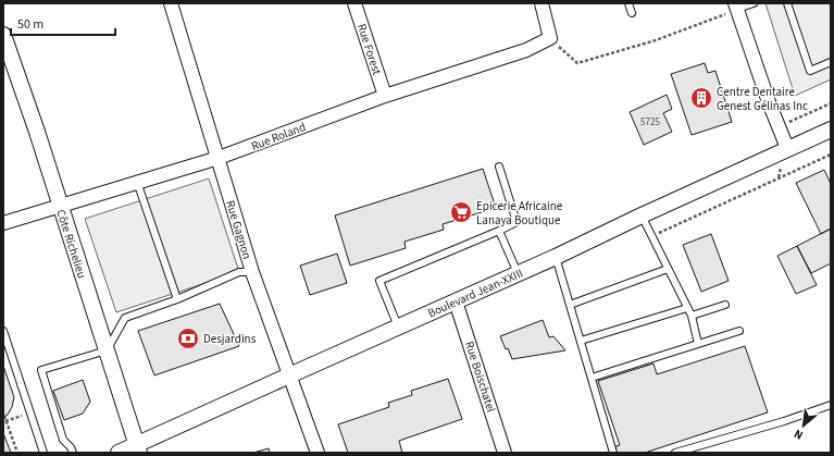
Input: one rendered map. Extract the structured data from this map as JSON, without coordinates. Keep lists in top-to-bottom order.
{
  "streets": {
    "street": [
      "Rue Forest",
      "Rue Roland",
      "Rue Gagnon",
      "Côte Richelieu",
      "Boulevard Jean-XXIII",
      "Rue Boischatel"
    ]
  },
  "crossings": [
    ["Rue Forest", "Rue Roland"],
    ["Rue Roland", "Rue Gagnon"],
    ["Rue Roland", "Côte Richelieu"],
    ["Rue Gagnon", "Boulevard Jean-XXIII"],
    ["Côte Richelieu", "Boulevard Jean-XXIII"],
    ["Boulevard Jean-XXIII", "Rue Boischatel"]
  ],
  "places": {
    "building": ["Centre Dentaire Genest Gélinas Inc"],
    "supermarket": ["Epicerie Africaine Lanaya Boutique"],
    "bank": ["Desjardins"]
  },
  "house_numbers": ["5725"],
  "scale_bar": "50 m",
  "north": "bottom left"
}
